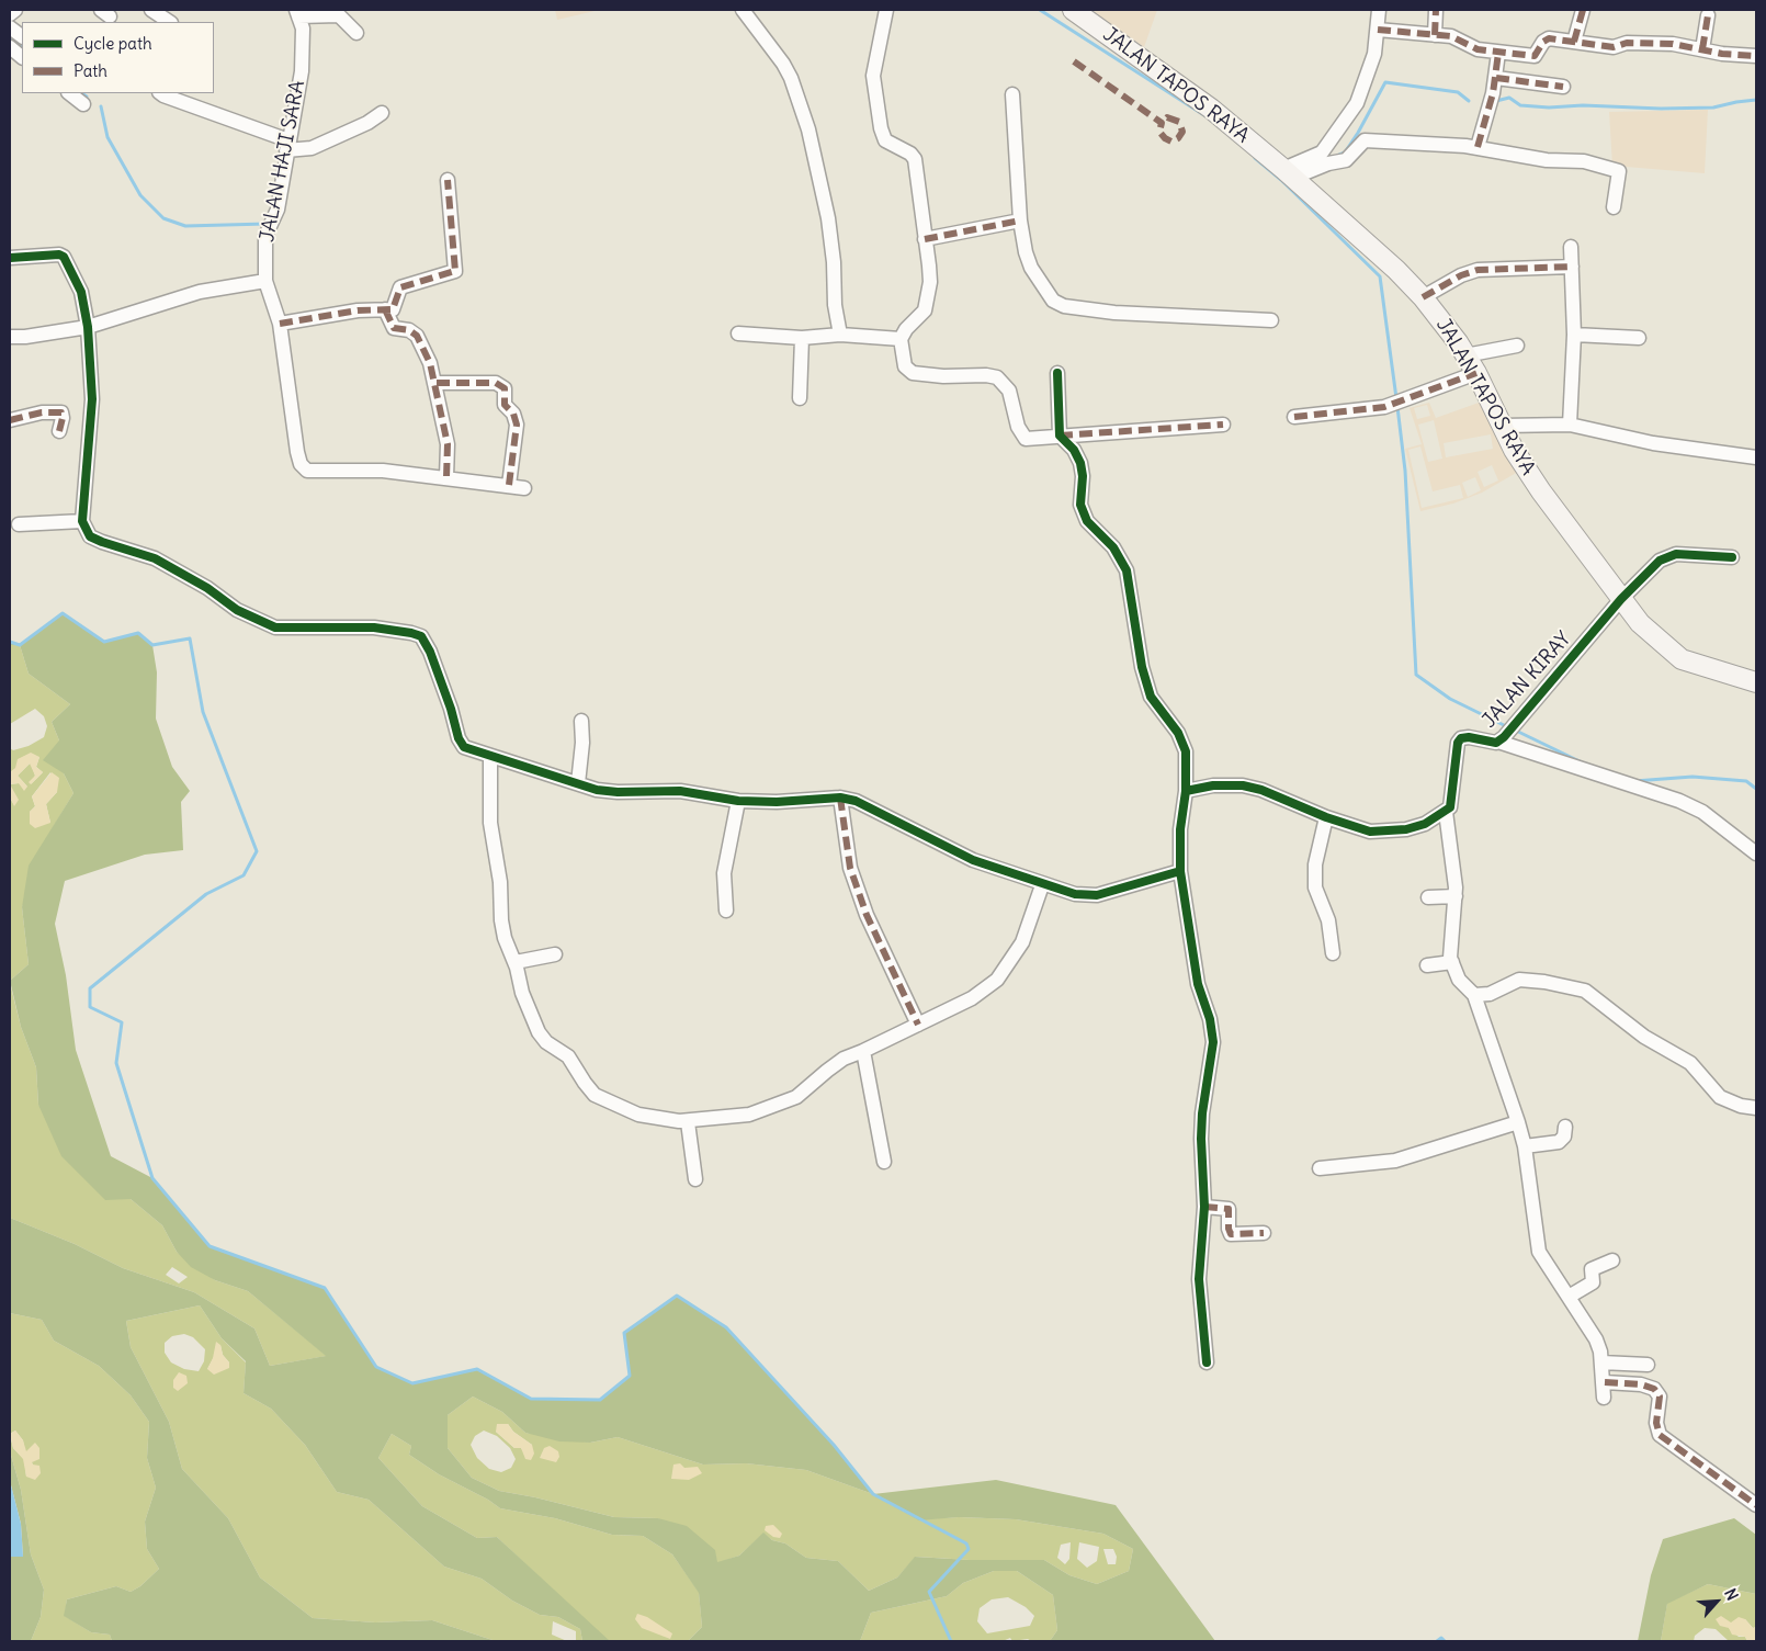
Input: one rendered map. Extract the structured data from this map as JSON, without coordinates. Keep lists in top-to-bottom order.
{
  "streets": {
    "main road": ["JALAN TAPOS RAYA"],
    "street": ["JALAN HAJI SARA", "JALAN KIRAY"]
  },
  "crossings": [
    ["JALAN TAPOS RAYA", "JALAN KIRAY"]
  ],
  "legend": ["Cycle path", "Path"],
  "north": "top right"
}
